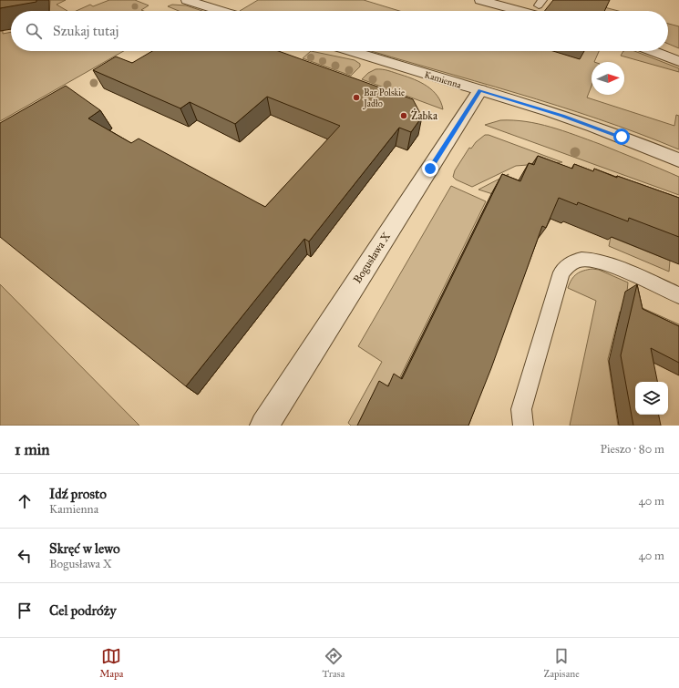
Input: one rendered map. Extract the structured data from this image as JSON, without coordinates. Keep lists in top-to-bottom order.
{
  "streets": {
    "street": ["Kamienna", "Bogusława X"]
  },
  "crossings": [
    ["Kamienna", "Bogusława X"]
  ],
  "places": ["Bar Polskie Jadło", "Żabka"],
  "north": "right",
  "page": {
    "search": "Szukaj tutaj",
    "heading": ["1 min", "Pieszo · 80 m"],
    "list": [
      ["Idź prosto", "Kamienna", "40 m"],
      ["Skręć w lewo", "Bogusława X", "40 m"],
      "Cel podróży"
    ],
    "nav": ["Mapa", "Trasa", "Zapisane"]
  }
}
